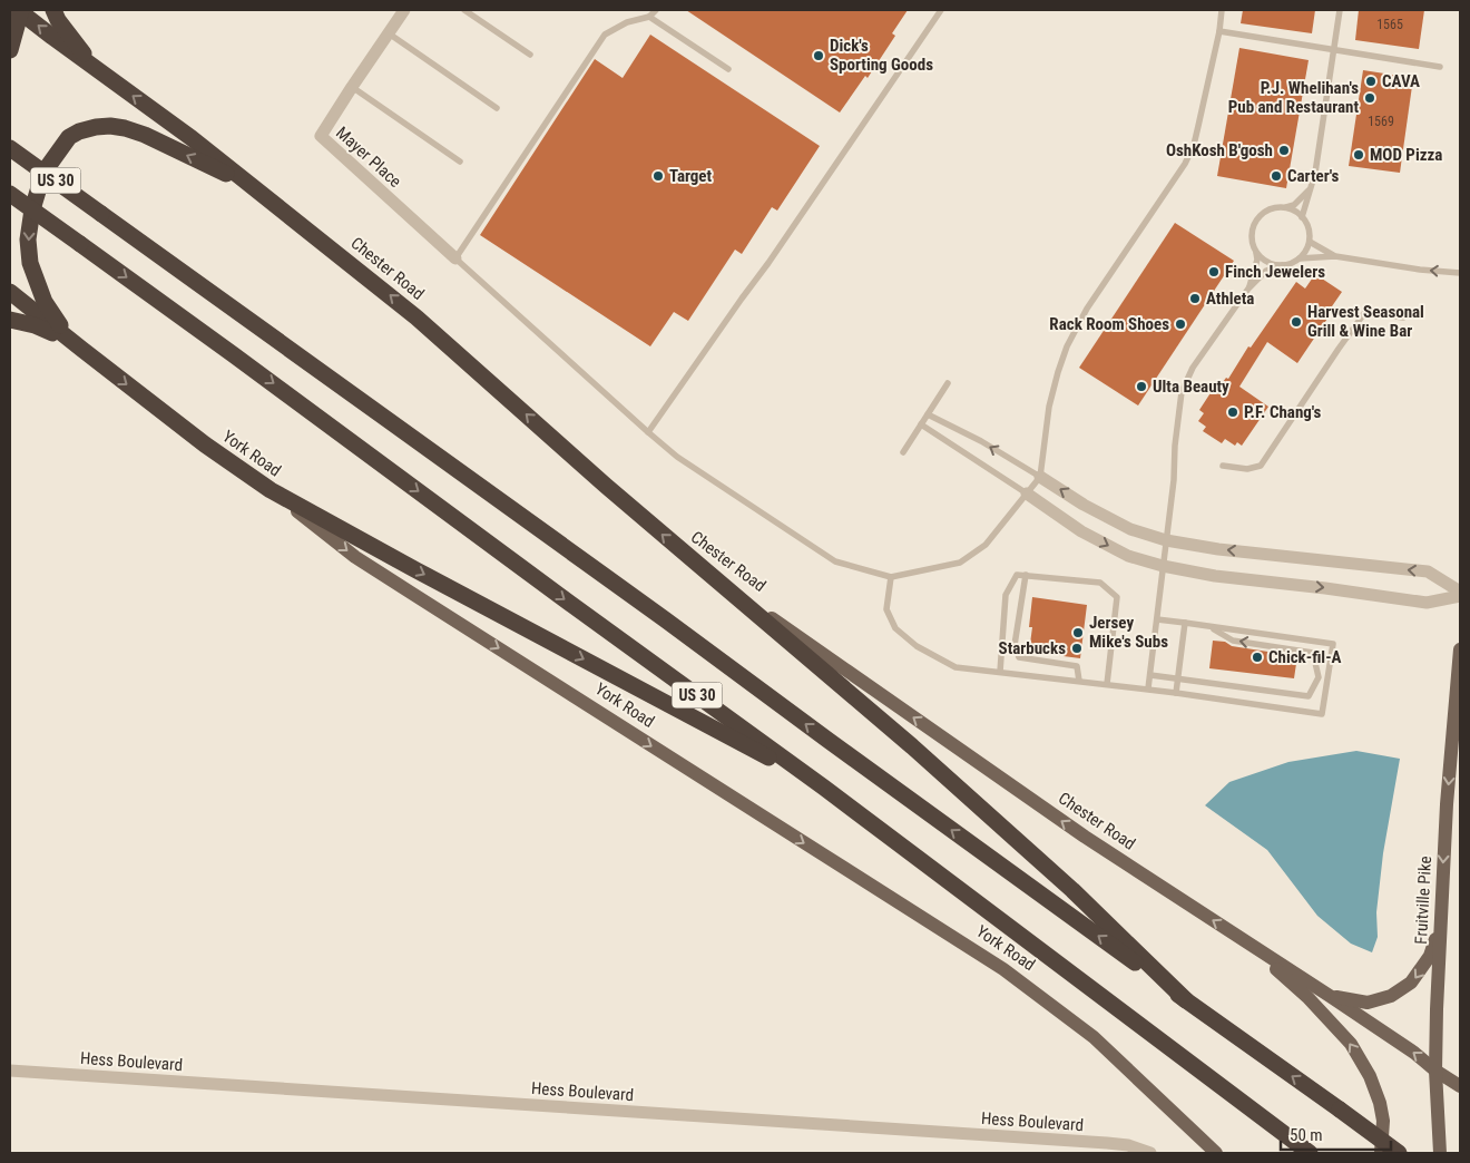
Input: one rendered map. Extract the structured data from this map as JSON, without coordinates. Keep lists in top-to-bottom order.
{
  "streets": {
    "highway": ["US 30", "Chester Road", "York Road"],
    "main road": ["Fruitville Pike"],
    "street": ["Mayer Place", "Hess Boulevard"]
  },
  "crossings": [
    ["Chester Road", "Fruitville Pike"]
  ],
  "one_way": ["Fruitville Pike"],
  "places": [
    "Dick's Sporting Goods",
    "CAVA",
    "P.J. Whelihan's Pub and Restaurant",
    "OshKosh B'gosh",
    "MOD Pizza",
    "Target",
    "Carter's",
    "Finch Jewelers",
    "Athleta",
    "Harvest Seasonal Grill & Wine Bar",
    "Rack Room Shoes",
    "Ulta Beauty",
    "P.F. Chang's",
    "Jersey Mike's Subs",
    "Starbucks",
    "Chick-fil-A"
  ],
  "house_numbers": ["1565", "1569"],
  "scale_bar": "50 m"
}
